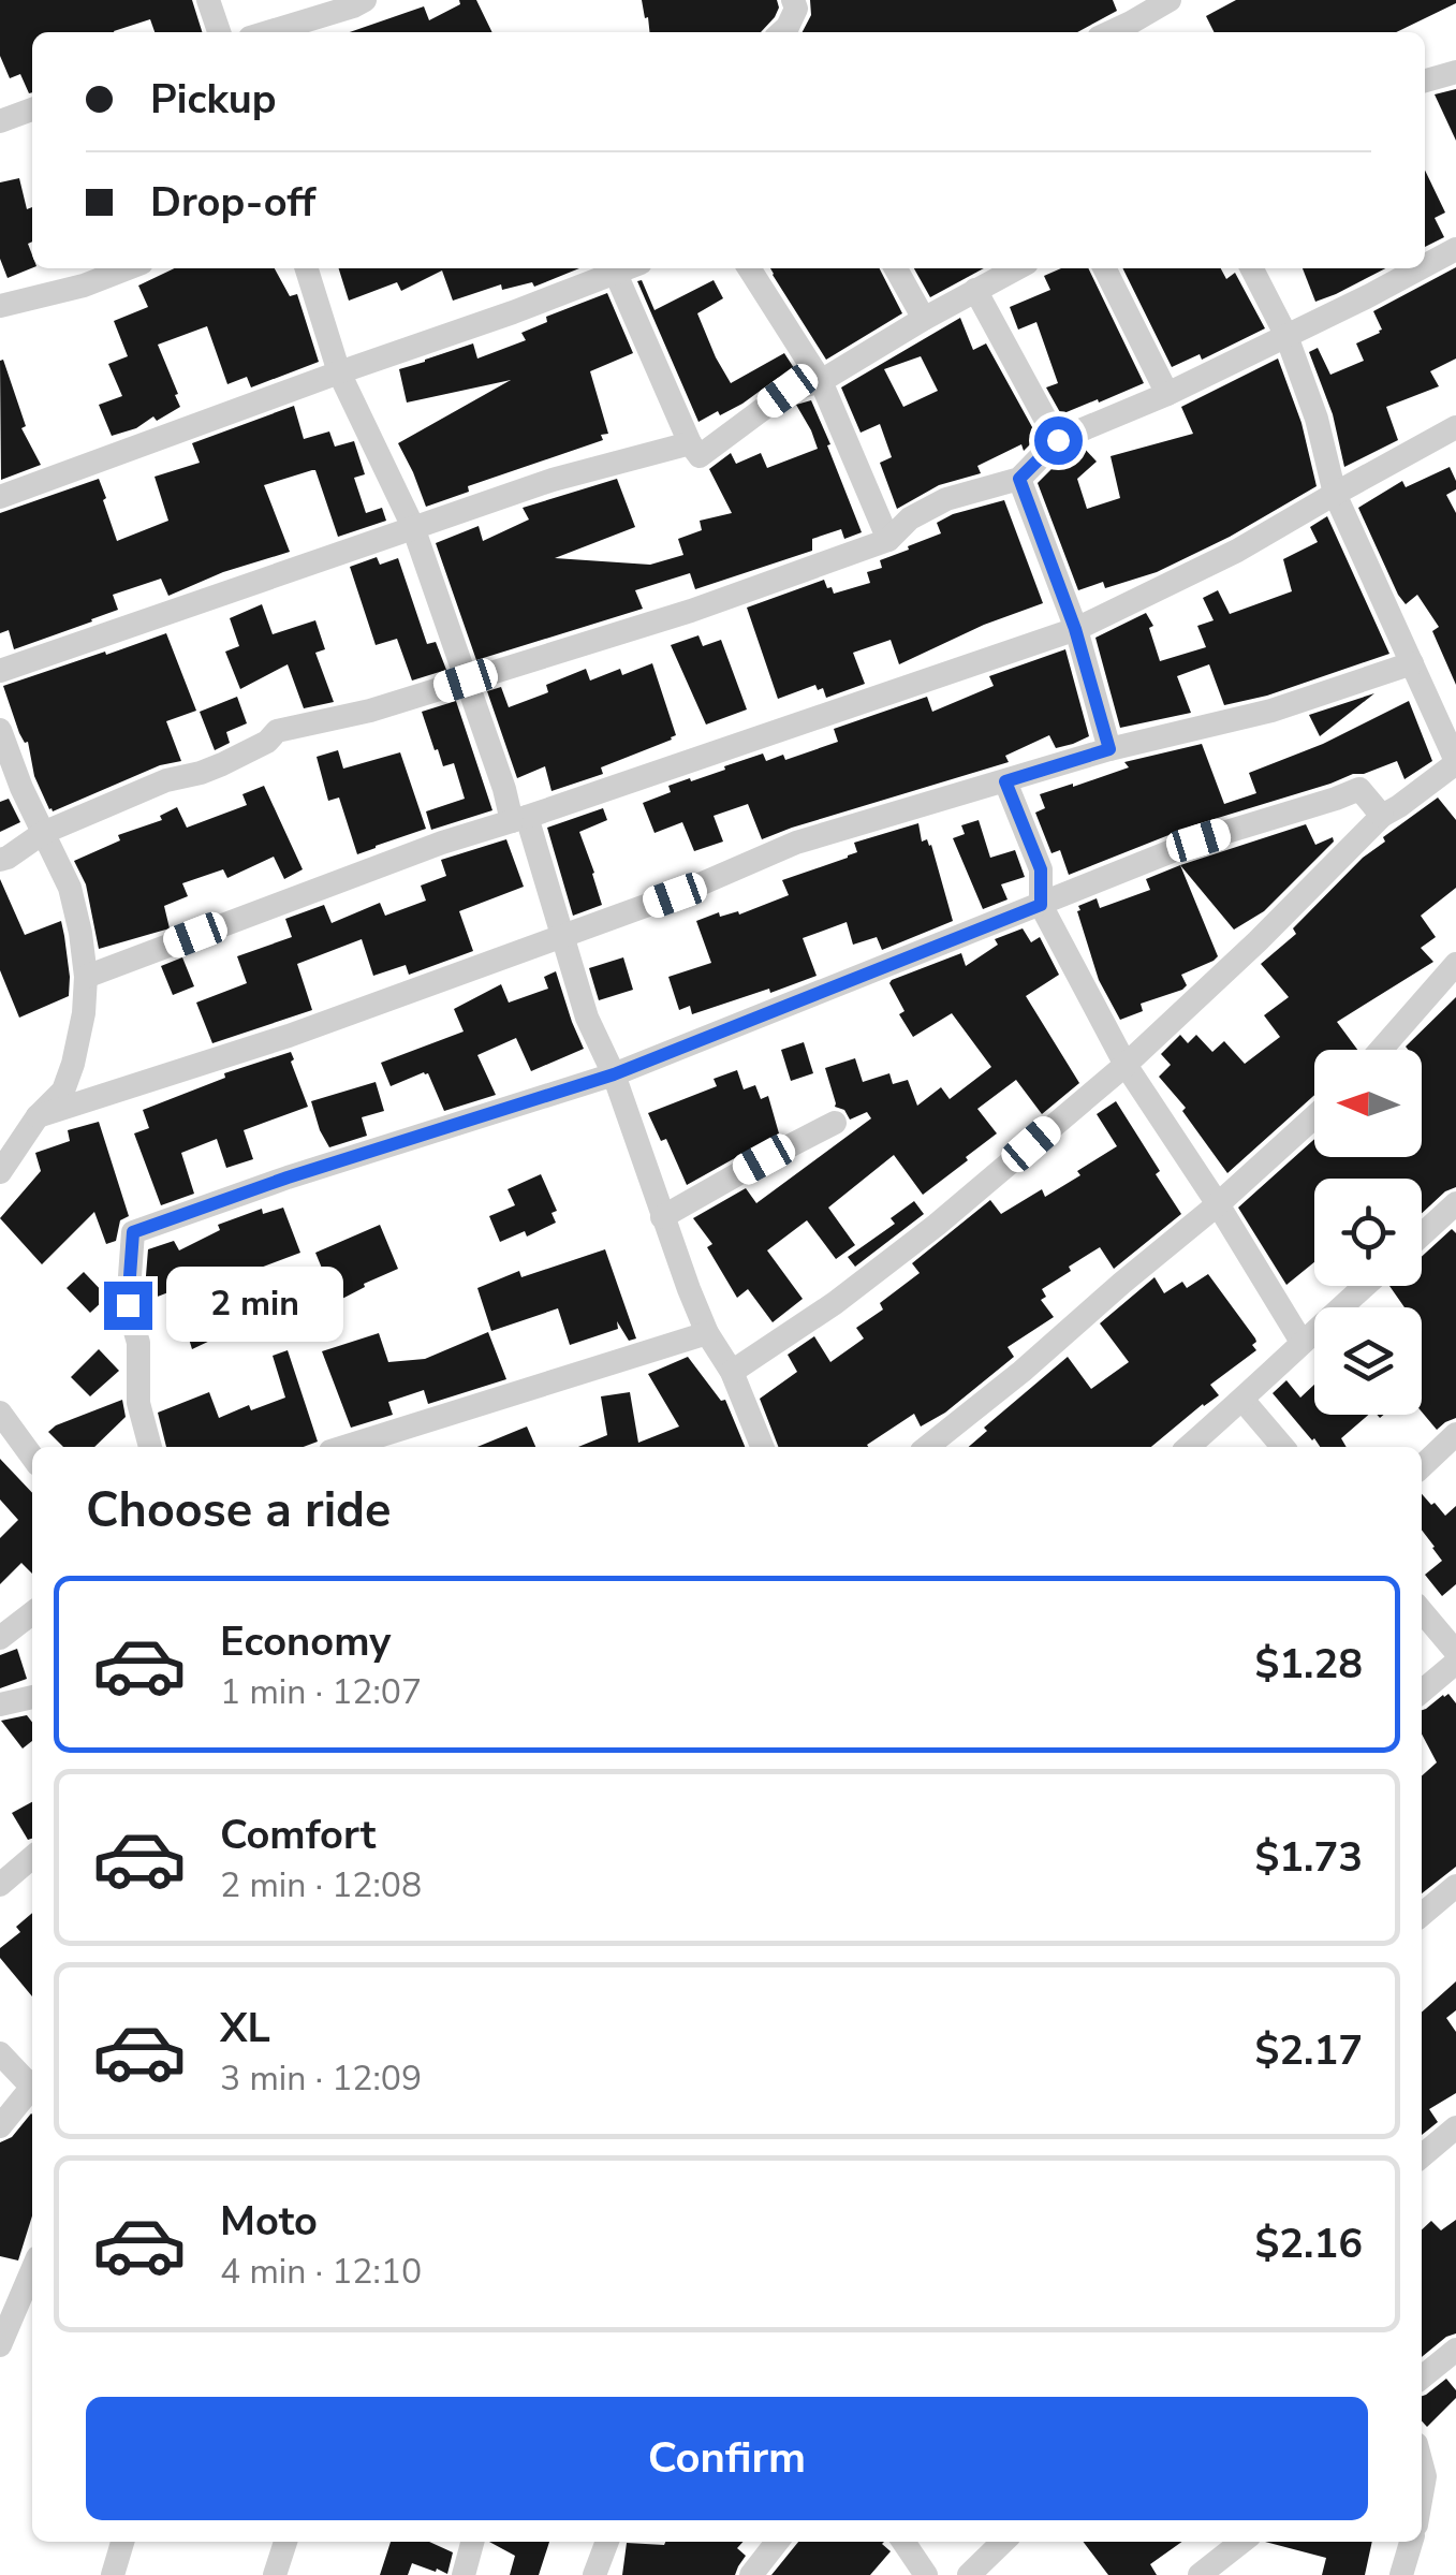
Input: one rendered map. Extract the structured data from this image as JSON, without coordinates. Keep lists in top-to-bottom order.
{
  "north": "left",
  "page": {
    "banner": ["Pickup", "Drop-off"],
    "bubble": "2 min",
    "heading": "Choose a ride",
    "list": [
      {
        "name": "Economy",
        "note": "1 min · 12:07",
        "value": "$1.28"
      },
      {
        "name": "Comfort",
        "note": "2 min · 12:08",
        "value": "$1.73"
      },
      {
        "name": "XL",
        "note": "3 min · 12:09",
        "value": "$2.17"
      },
      {
        "name": "Moto",
        "note": "4 min · 12:10",
        "value": "$2.16"
      }
    ],
    "buttons": "Confirm"
  }
}
